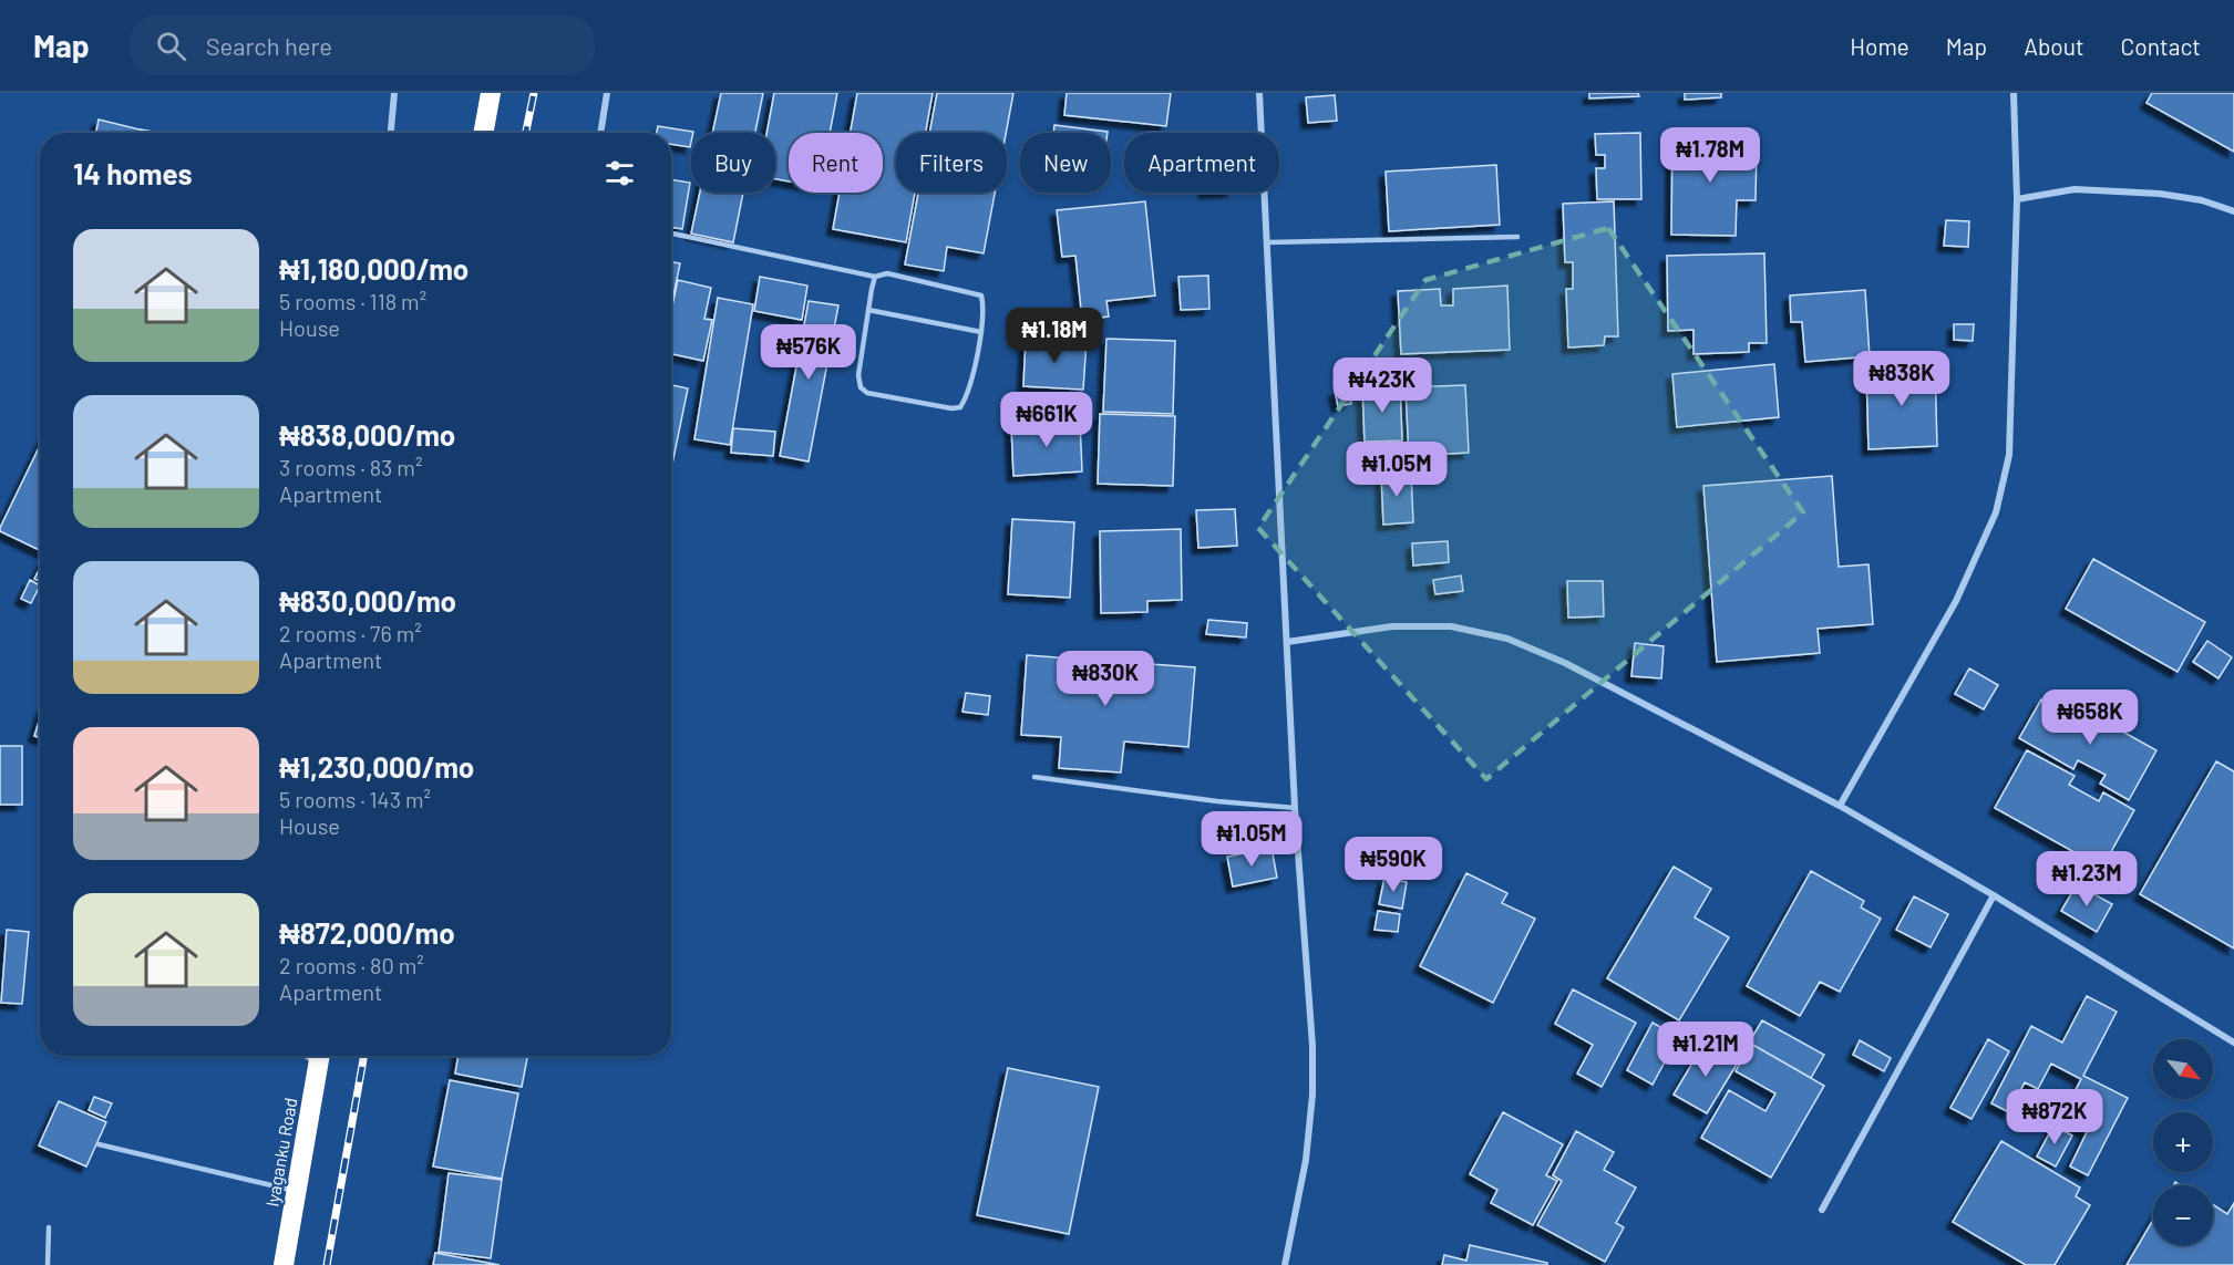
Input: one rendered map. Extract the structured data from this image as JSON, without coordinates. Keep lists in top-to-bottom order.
{
  "streets": {
    "highway": ["Iyaganku Road"]
  },
  "north": "bottom right",
  "page": {
    "header": "Map",
    "search": "Search here",
    "nav": [
      "Home",
      "Map",
      "About",
      "Contact"
    ],
    "price": [
      "₦1.78M",
      "₦1.18M",
      "₦576K",
      "₦838K",
      "₦423K",
      "₦661K",
      "₦1.05M",
      "₦830K",
      "₦658K",
      "₦1.05M",
      "₦590K",
      "₦1.23M",
      "₦1.21M",
      "₦872K"
    ],
    "chip": [
      "Buy",
      "Rent",
      "Filters",
      "New",
      "Apartment"
    ],
    "heading": "14 homes",
    "list": [
      {
        "name": "₦1,180,000/mo",
        "note": "5 rooms · 118 m² · House"
      },
      {
        "name": "₦838,000/mo",
        "note": "3 rooms · 83 m² · Apartment"
      },
      {
        "name": "₦830,000/mo",
        "note": "2 rooms · 76 m² · Apartment"
      },
      {
        "name": "₦1,230,000/mo",
        "note": "5 rooms · 143 m² · House"
      },
      {
        "name": "₦872,000/mo",
        "note": "2 rooms · 80 m² · Apartment"
      }
    ],
    "map_buttons": ["+", "−"]
  }
}
